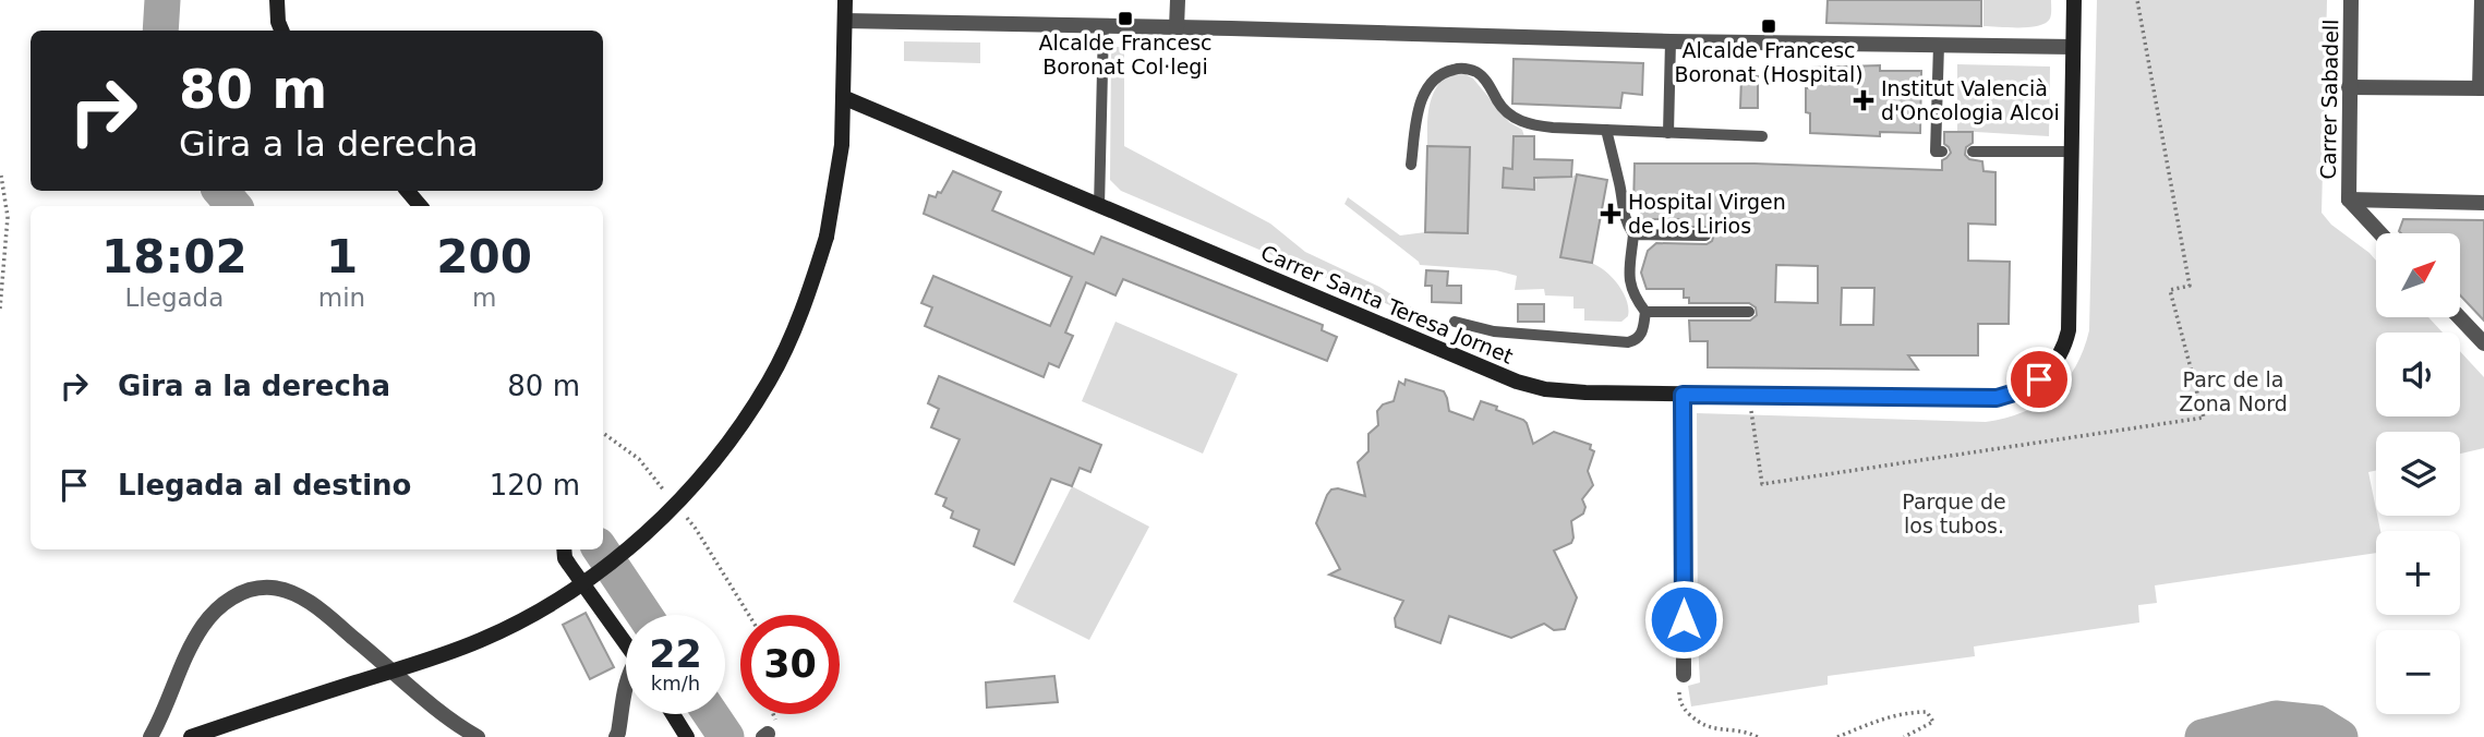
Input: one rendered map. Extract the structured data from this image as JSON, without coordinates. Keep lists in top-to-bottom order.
{
  "streets": {
    "street": ["Carrer Sabadell", "Carrer Santa Teresa Jornet"]
  },
  "parks": ["Parc de la Zona Nord", "Parque de los tubos."],
  "places": {
    "transit": ["Alcalde Francesc Boronat Col·legi", "Alcalde Francesc Boronat (Hospital)"],
    "health": ["Institut Valencià d'Oncologia Alcoi", "Hospital Virgen de los Lirios"]
  },
  "north": "top right",
  "page": {
    "turn": ["80 m", "Gira a la derecha"],
    "eta": [
      "18:02",
      "Llegada",
      "1",
      "min",
      "200",
      "m"
    ],
    "map_buttons": ["+", "−"],
    "list": [
      {
        "name": "Gira a la derecha",
        "value": "80 m"
      },
      {
        "name": "Llegada al destino",
        "value": "120 m"
      }
    ],
    "speed": "22 km/h",
    "limit": "30"
  }
}
